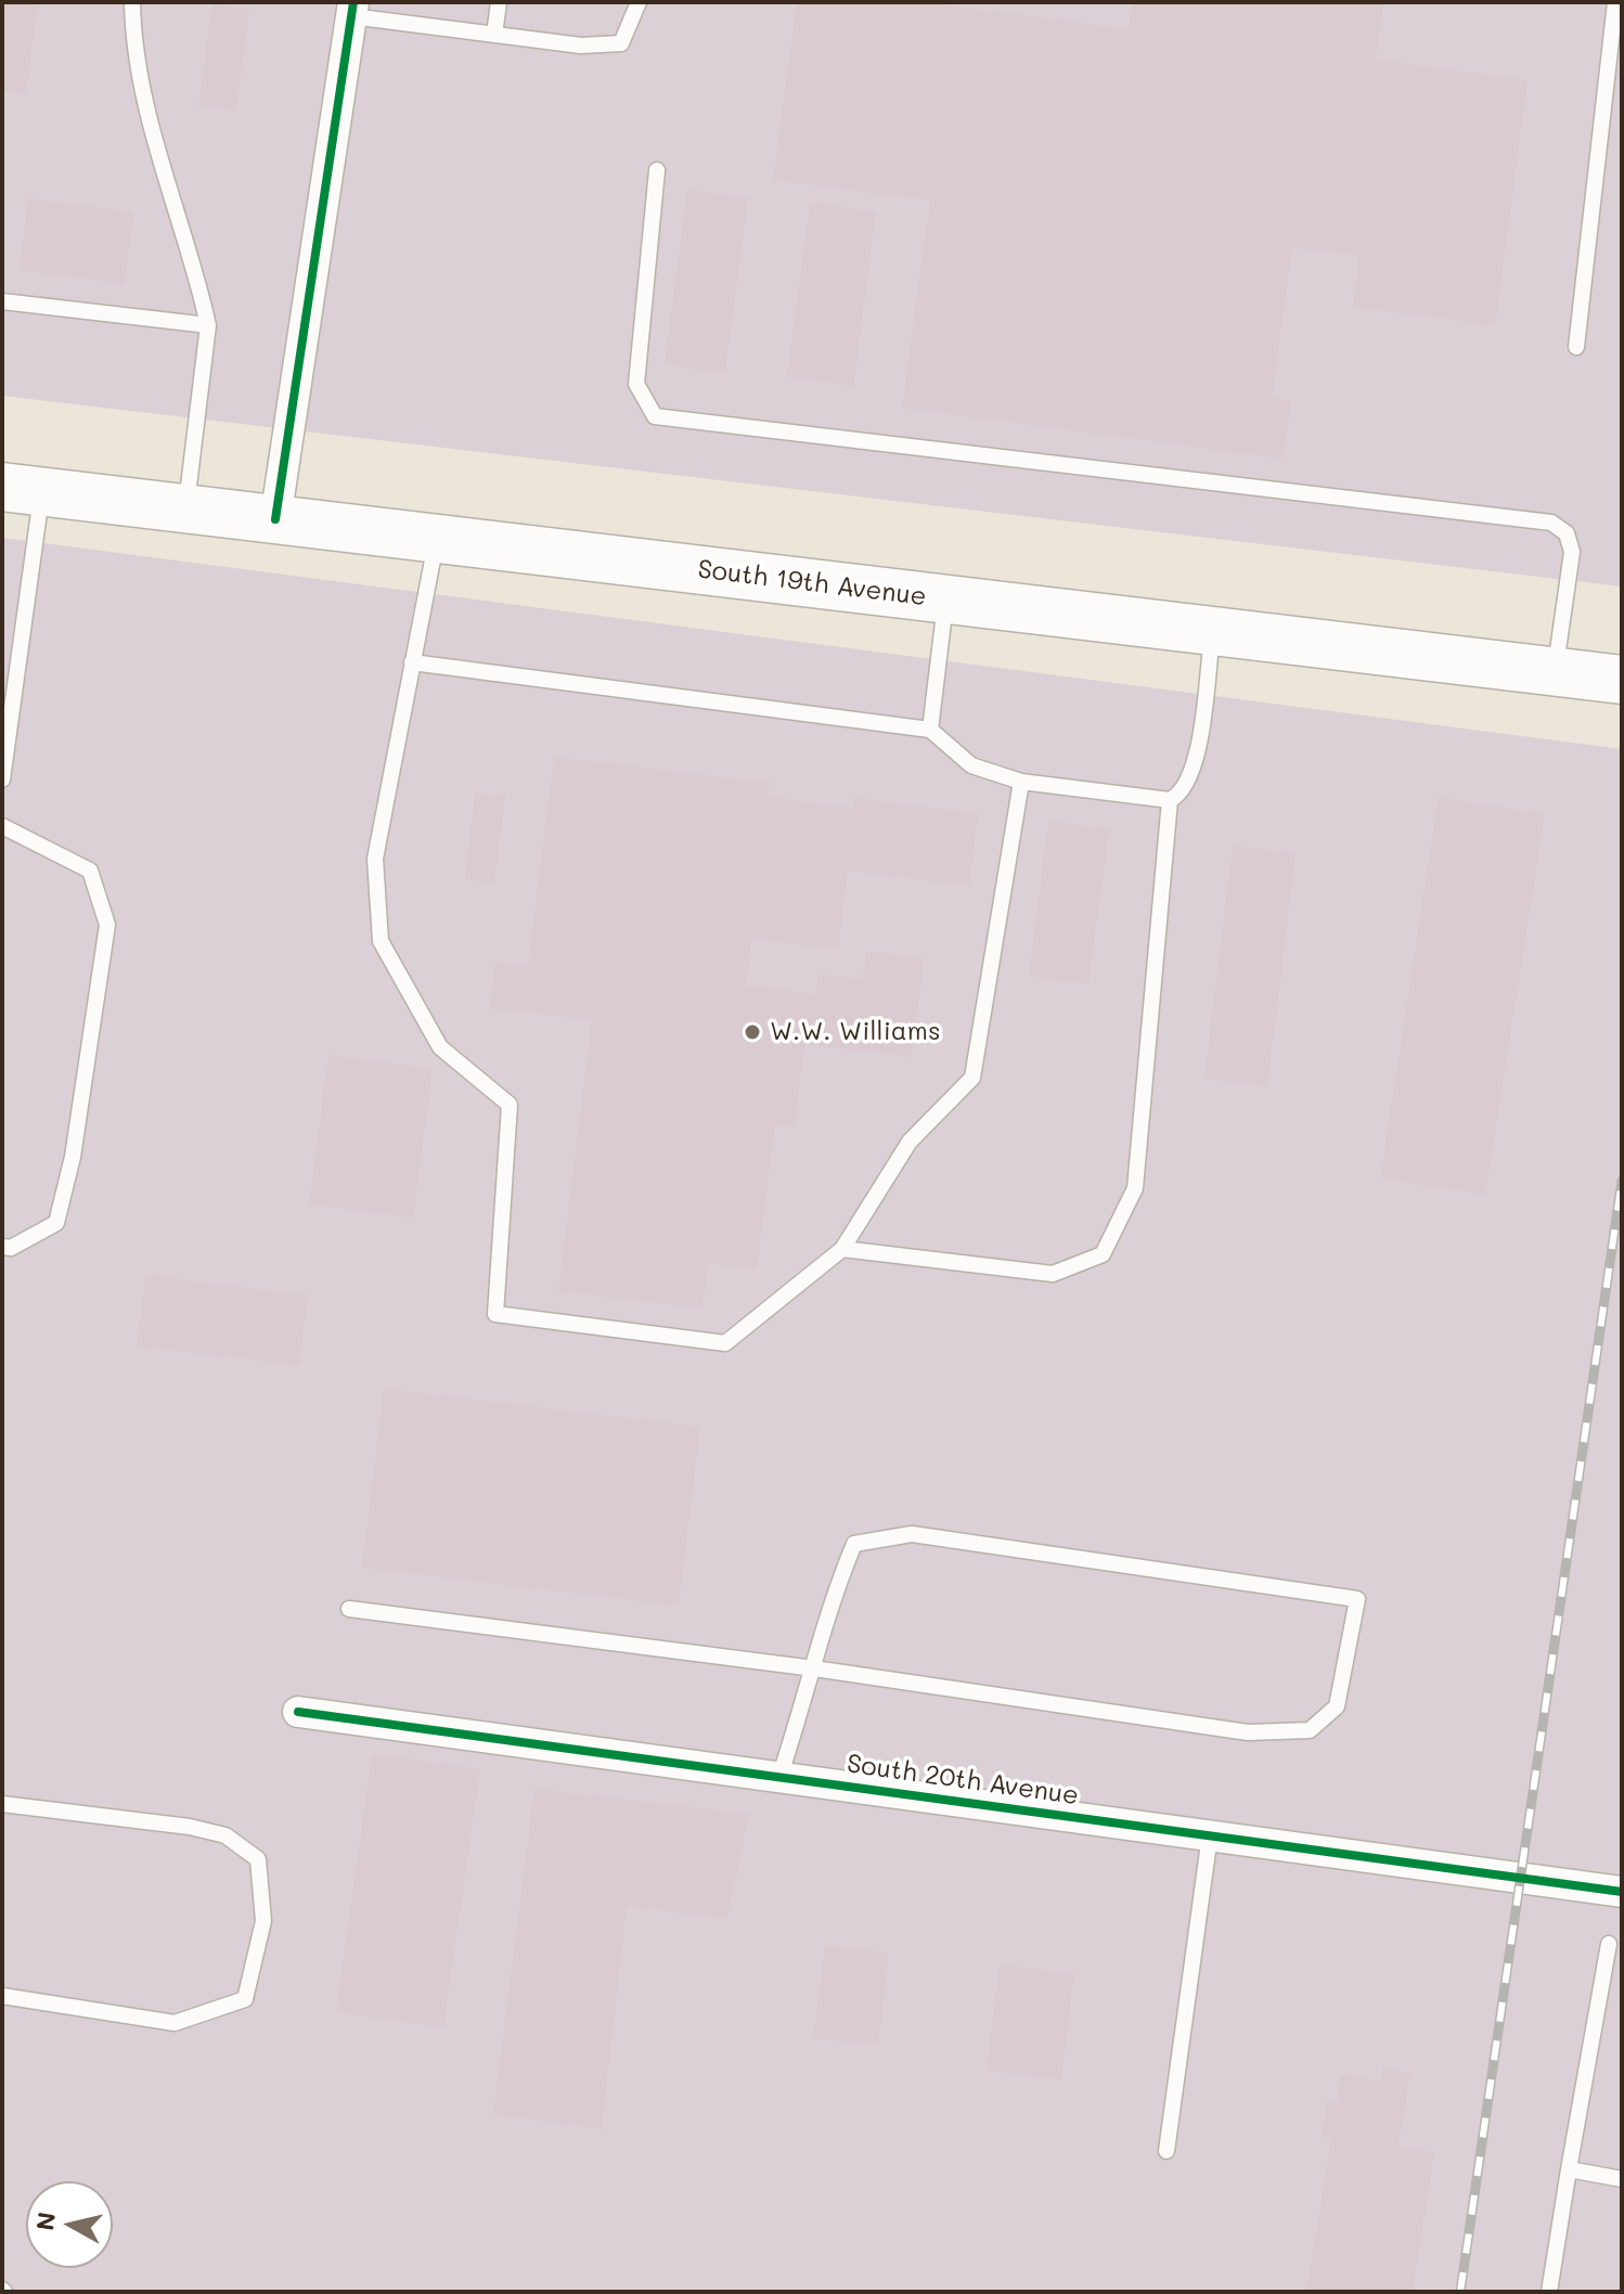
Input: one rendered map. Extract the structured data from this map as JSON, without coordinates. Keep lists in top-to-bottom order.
{
  "streets": {
    "main road": ["South 19th Avenue"],
    "street": ["South 20th Avenue"]
  },
  "places": ["W.W. Williams"],
  "north": "left"
}
